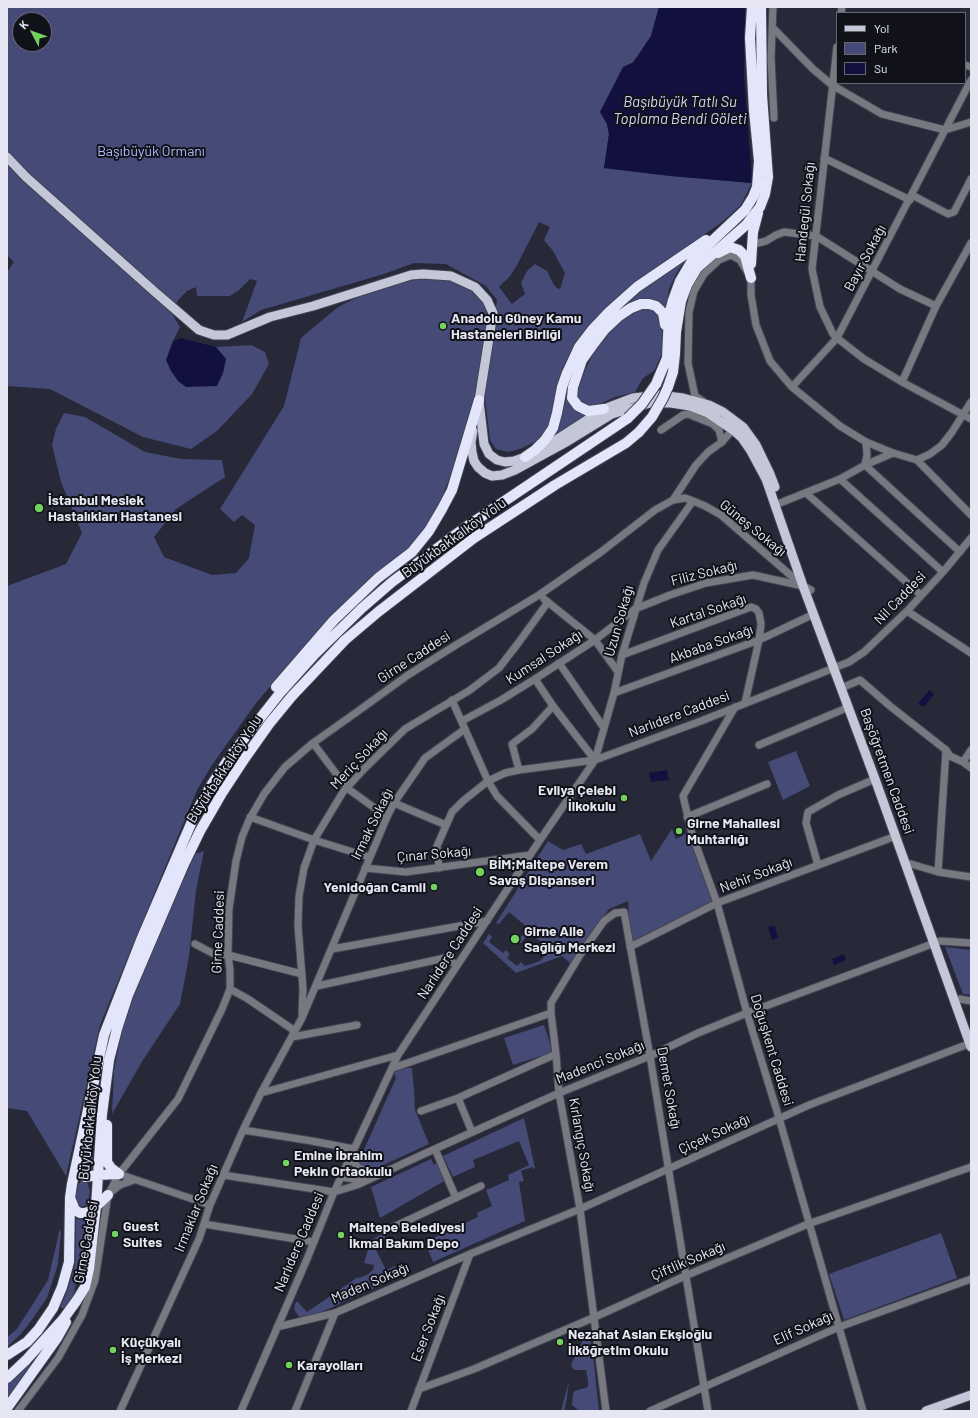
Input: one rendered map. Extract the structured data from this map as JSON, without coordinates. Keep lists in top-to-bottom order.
{
  "streets": {
    "highway": ["Büyükbakkalköy Yolu"],
    "main road": ["Başöğretmen Caddesi"],
    "street": [
      "Handegül Sokağı",
      "Bayır Sokağı",
      "Güneş Sokağı",
      "Filiz Sokağı",
      "Nil Caddesi",
      "Kartal Sokağı",
      "Uzun Sokağı",
      "Akbaba Sokağı",
      "Girne Caddesi",
      "Kumsal Sokağı",
      "Narlıdere Caddesi",
      "Meriç Sokağı",
      "Irmak Sokağı",
      "Çınar Sokağı",
      "Nehir Sokağı",
      "Doğuşkent Caddesi",
      "Madenci Sokağı",
      "Demet Sokağı",
      "Çiçek Sokağı",
      "Kırlangıç Sokağı",
      "Irmaklar Sokağı",
      "Çiftlik Sokağı",
      "Maden Sokağı",
      "Eser Sokağı",
      "Elif Sokağı"
    ]
  },
  "crossings": [
    ["Handegül Sokağı", "Bayır Sokağı"],
    ["Güneş Sokağı", "Filiz Sokağı"],
    ["Güneş Sokağı", "Uzun Sokağı"],
    ["Güneş Sokağı", "Girne Caddesi"],
    ["Güneş Sokağı", "Başöğretmen Caddesi"],
    ["Filiz Sokağı", "Uzun Sokağı"],
    ["Filiz Sokağı", "Kumsal Sokağı"],
    ["Filiz Sokağı", "Başöğretmen Caddesi"],
    ["Nil Caddesi", "Narlıdere Caddesi"],
    ["Nil Caddesi", "Başöğretmen Caddesi"],
    ["Kartal Sokağı", "Uzun Sokağı"],
    ["Kartal Sokağı", "Akbaba Sokağı"],
    ["Kartal Sokağı", "Narlıdere Caddesi"],
    ["Uzun Sokağı", "Akbaba Sokağı"],
    ["Uzun Sokağı", "Kumsal Sokağı"],
    ["Uzun Sokağı", "Narlıdere Caddesi"],
    ["Akbaba Sokağı", "Başöğretmen Caddesi"],
    ["Girne Caddesi", "Başöğretmen Caddesi"],
    ["Narlıdere Caddesi", "Başöğretmen Caddesi"],
    ["Narlıdere Caddesi", "Çınar Sokağı"],
    ["Narlıdere Caddesi", "Doğuşkent Caddesi"],
    ["Narlıdere Caddesi", "Maden Sokağı"],
    ["Meriç Sokağı", "Irmak Sokağı"],
    ["Meriç Sokağı", "Irmaklar Sokağı"],
    ["Başöğretmen Caddesi", "Nehir Sokağı"],
    ["Başöğretmen Caddesi", "Madenci Sokağı"],
    ["Başöğretmen Caddesi", "Çiçek Sokağı"],
    ["Irmak Sokağı", "Çınar Sokağı"],
    ["Irmak Sokağı", "Irmaklar Sokağı"],
    ["Nehir Sokağı", "Doğuşkent Caddesi"],
    ["Nehir Sokağı", "Demet Sokağı"],
    ["Doğuşkent Caddesi", "Madenci Sokağı"],
    ["Doğuşkent Caddesi", "Çiçek Sokağı"],
    ["Doğuşkent Caddesi", "Çiftlik Sokağı"],
    ["Doğuşkent Caddesi", "Elif Sokağı"],
    ["Madenci Sokağı", "Demet Sokağı"],
    ["Madenci Sokağı", "Kırlangıç Sokağı"],
    ["Demet Sokağı", "Çiçek Sokağı"],
    ["Demet Sokağı", "Kırlangıç Sokağı"],
    ["Demet Sokağı", "Çiftlik Sokağı"],
    ["Demet Sokağı", "Elif Sokağı"],
    ["Çiçek Sokağı", "Kırlangıç Sokağı"],
    ["Çiçek Sokağı", "Maden Sokağı"],
    ["Çiçek Sokağı", "Eser Sokağı"],
    ["Kırlangıç Sokağı", "Çiftlik Sokağı"],
    ["Çiftlik Sokağı", "Eser Sokağı"],
    ["Maden Sokağı", "Eser Sokağı"]
  ],
  "water": ["Başıbüyük Tatlı Su Toplama Bendi Göleti"],
  "parks": ["Başıbüyük Ormanı"],
  "places": [
    "Anadolu Güney Kamu Hastaneleri Birliği",
    "İstanbul Meslek Hastalıkları Hastanesi",
    "Evliya Çelebi İlkokulu",
    "Girne Mahallesi Muhtarlığı",
    "BİM;Maltepe Verem Savaş Dispanseri",
    "Yenidoğan Camii",
    "Girne Aile Sağlığı Merkezi",
    "Emine İbrahim Pekin Ortaokulu",
    "Guest Suites",
    "Maltepe Belediyesi İkmal Bakım Depo",
    "Nezahat Aslan Ekşioğlu İlköğretim Okulu",
    "Küçükyalı İş Merkezi",
    "Karayolları"
  ],
  "legend": ["Yol", "Park", "Su"],
  "north": "top left"
}
